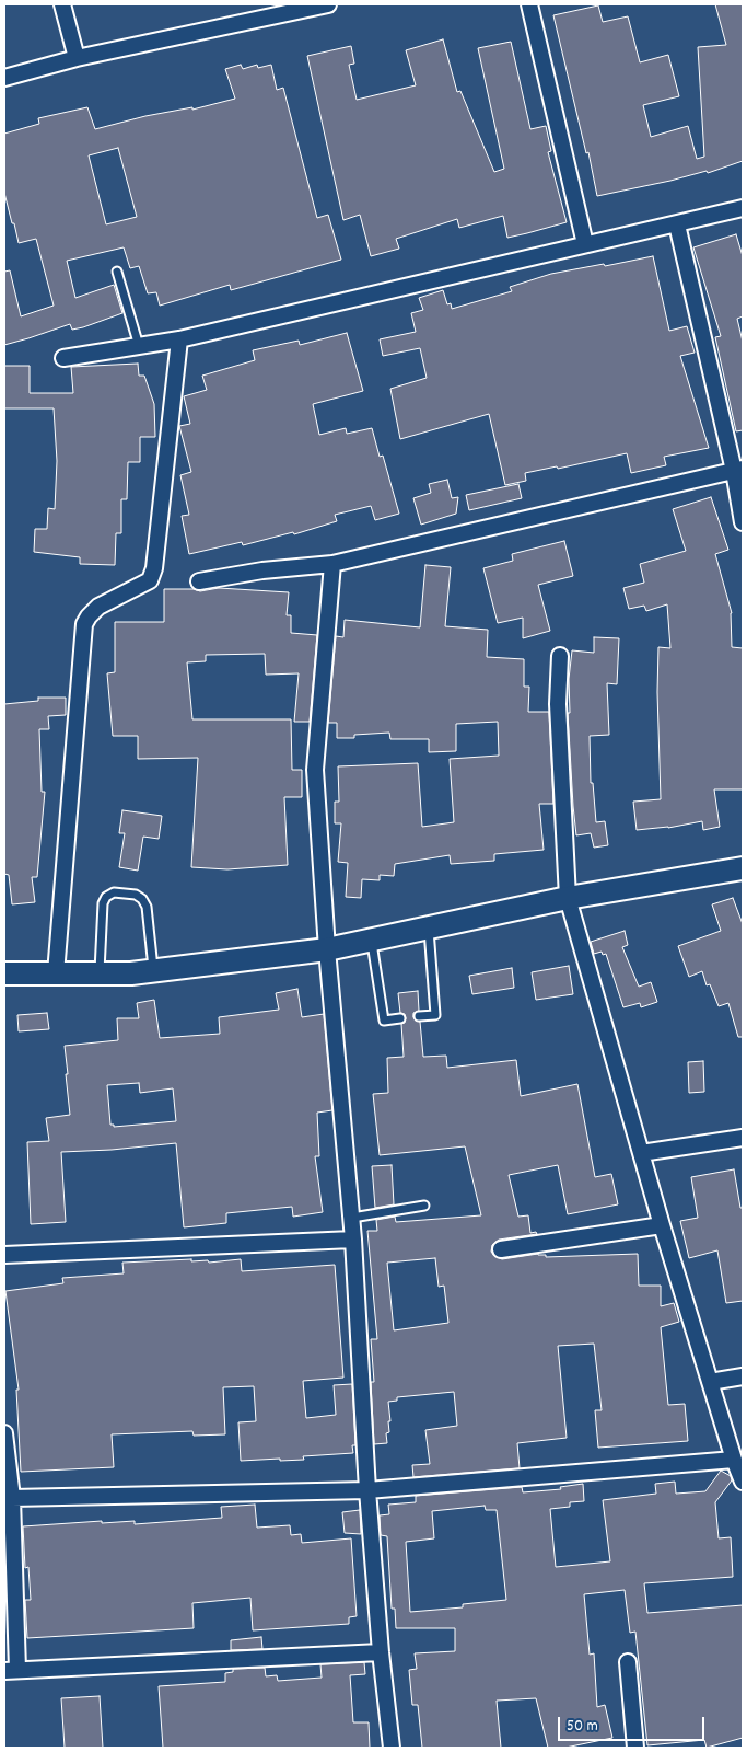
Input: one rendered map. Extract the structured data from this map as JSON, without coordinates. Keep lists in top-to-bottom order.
{
  "scale_bar": "50 m"
}
